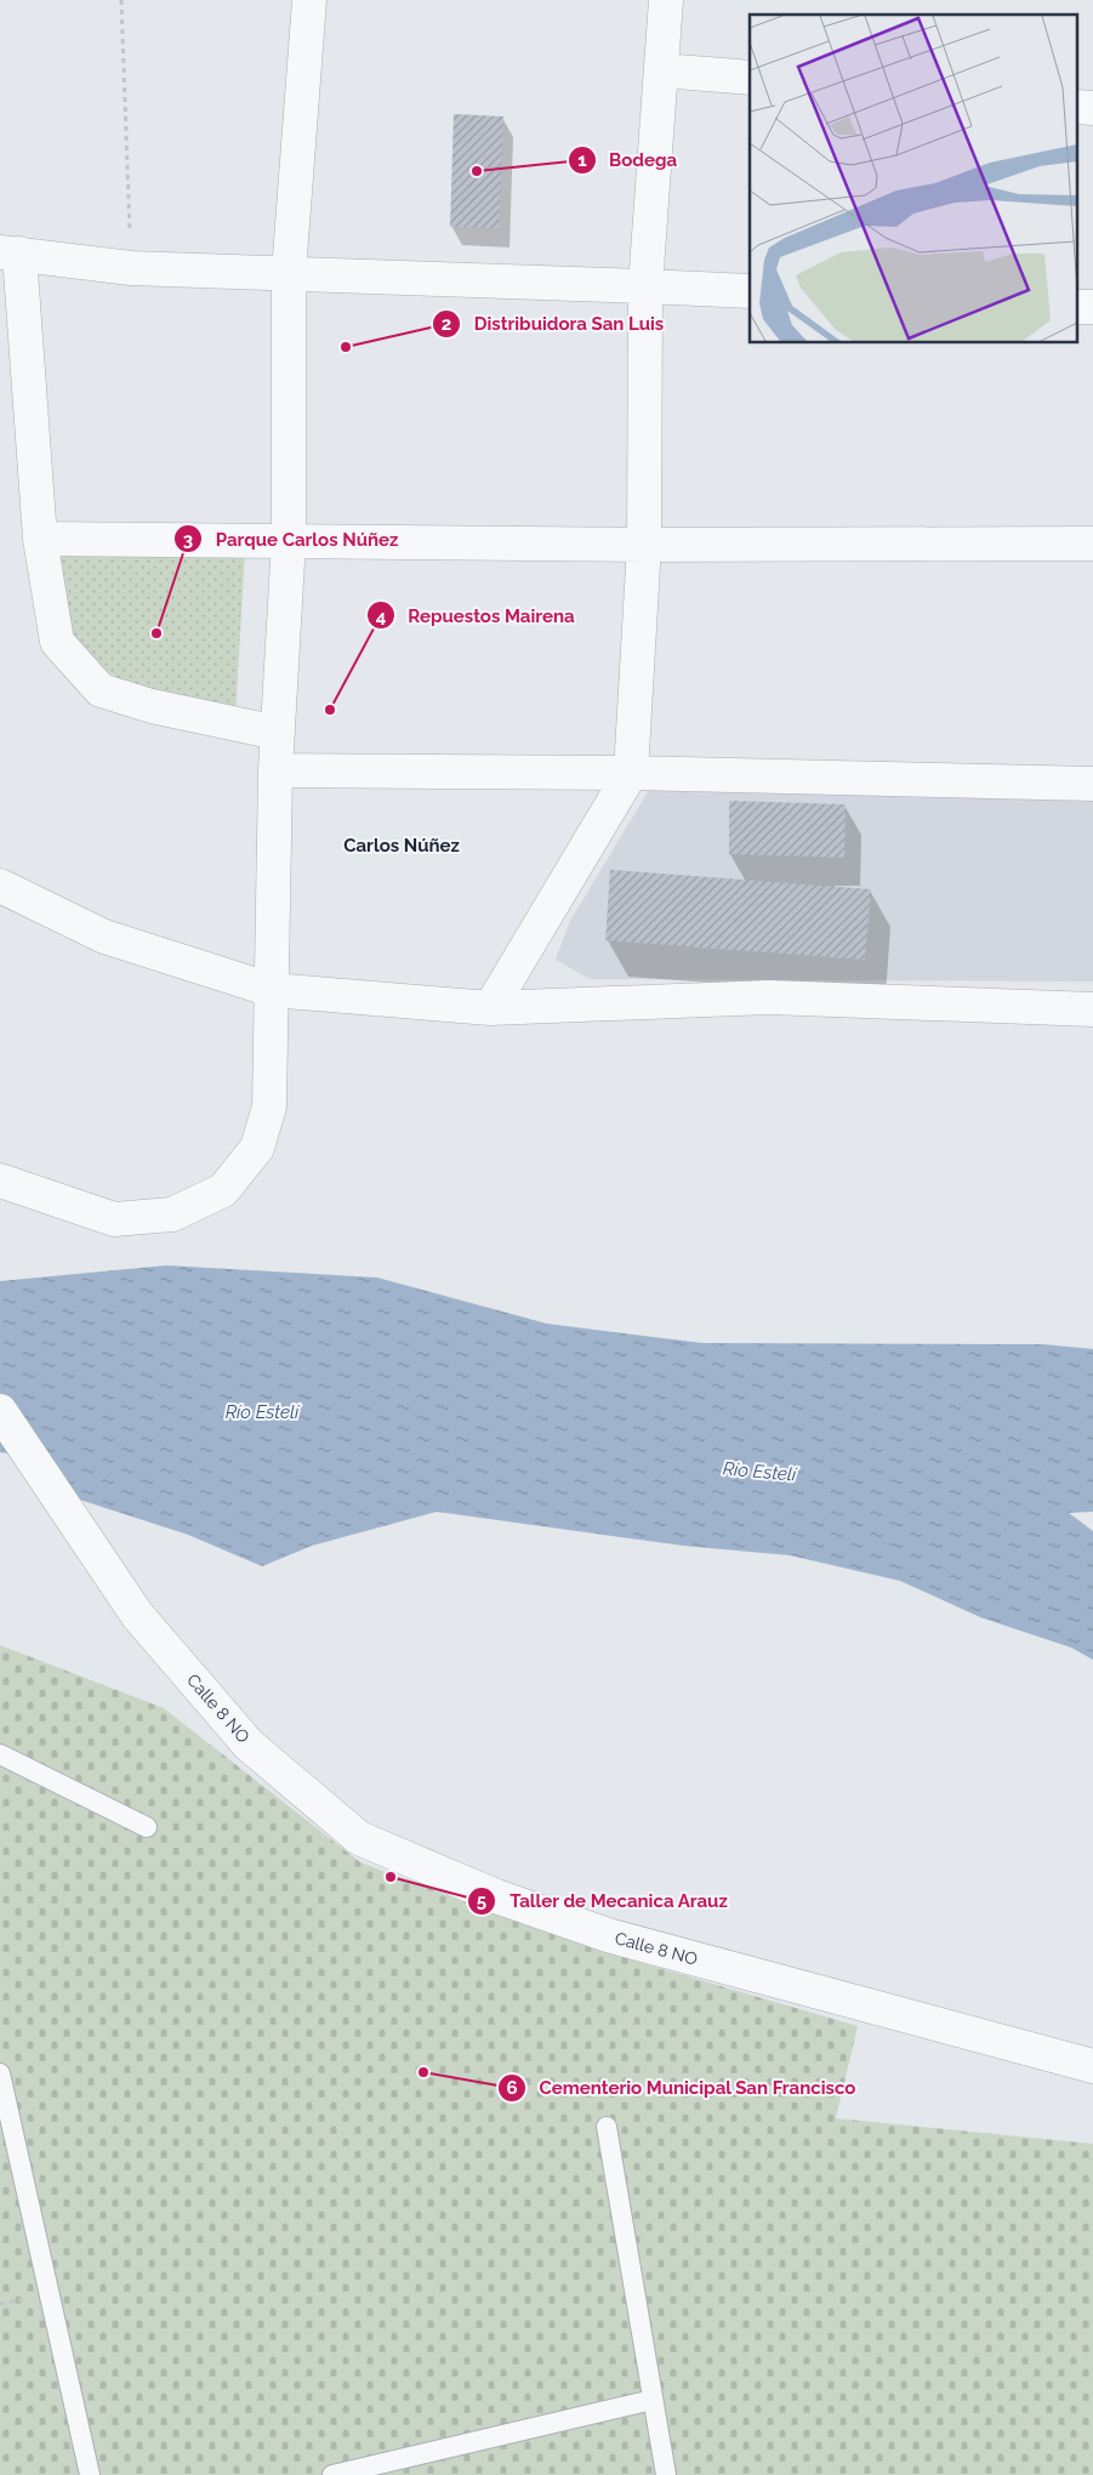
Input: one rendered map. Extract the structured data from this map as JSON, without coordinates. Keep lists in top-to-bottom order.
{
  "streets": {
    "street": ["Calle 8 NO"]
  },
  "districts": ["Carlos Núñez"],
  "water": ["Río Estelí"],
  "places": [
    "Bodega",
    "Distribuidora San Luis",
    "Parque Carlos Núñez",
    "Repuestos Mairena",
    "Taller de Mecanica Arauz",
    "Cementerio Municipal San Francisco"
  ]
}
